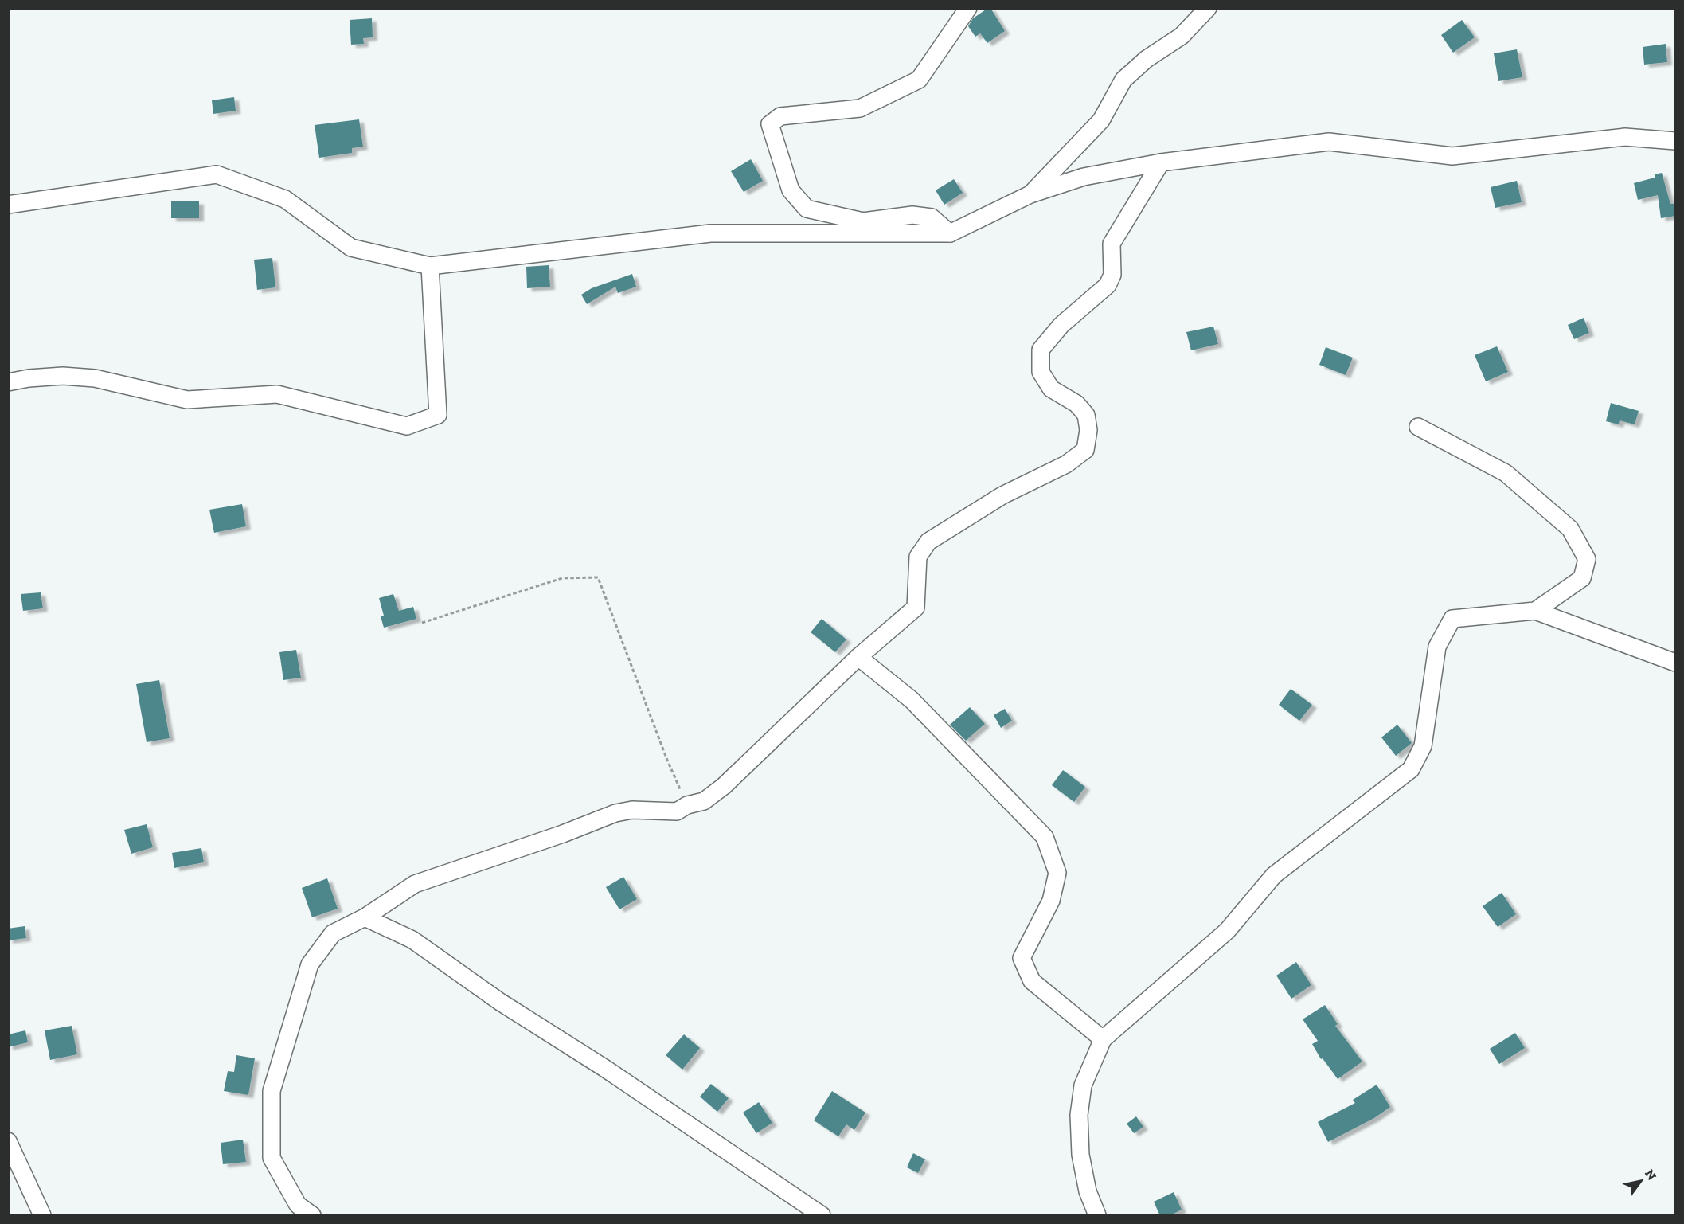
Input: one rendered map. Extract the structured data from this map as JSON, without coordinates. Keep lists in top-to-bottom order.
{
  "north": "top right"
}
